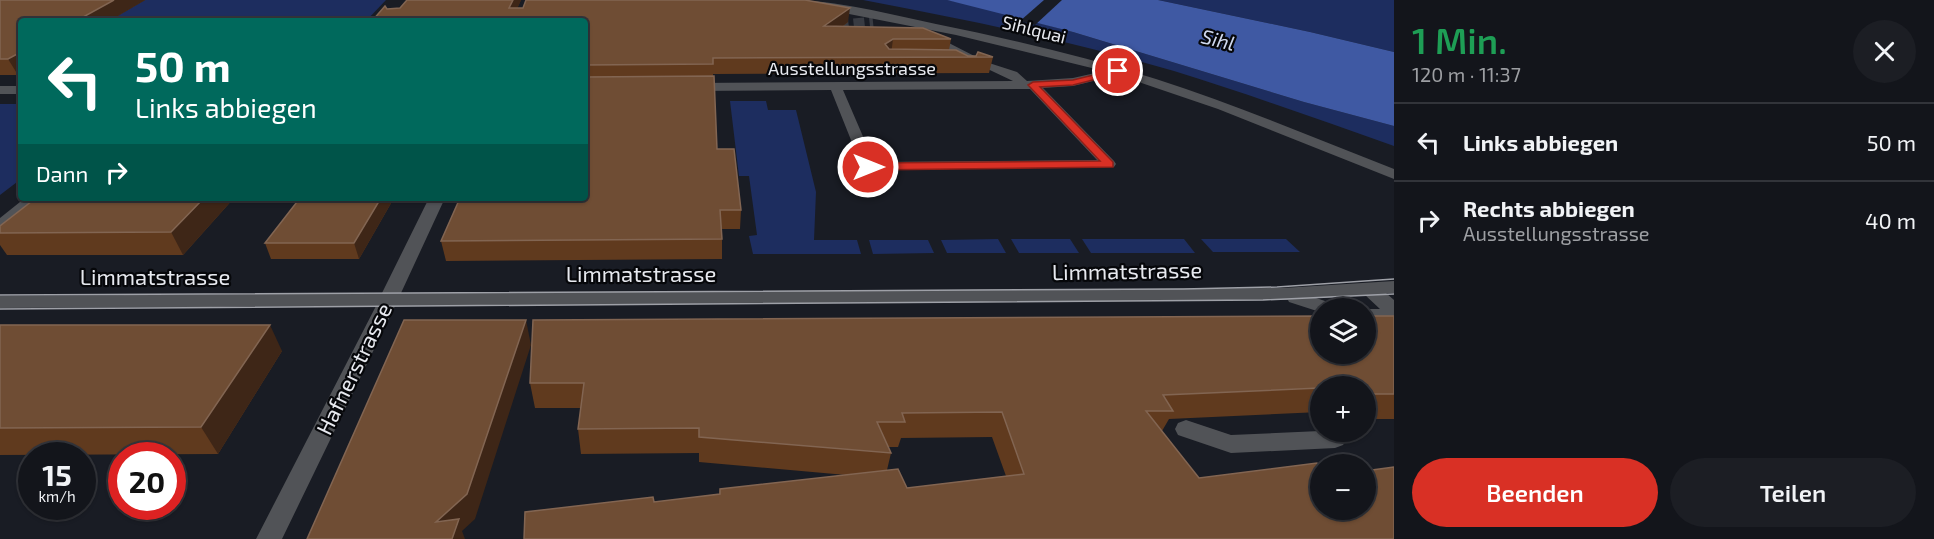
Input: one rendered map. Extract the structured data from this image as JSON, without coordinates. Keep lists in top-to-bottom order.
{
  "streets": {
    "street": [
      "Sihlquai",
      "Ausstellungsstrasse",
      "Limmatstrasse",
      "Hafnerstrasse"
    ]
  },
  "crossings": [
    ["Sihlquai", "Ausstellungsstrasse"],
    ["Limmatstrasse", "Hafnerstrasse"]
  ],
  "water": ["Sihl"],
  "page": {
    "heading": ["1 Min.", "120 m · 11:37"],
    "turn": ["50 m", "Links abbiegen"],
    "list": [
      {
        "name": "Links abbiegen",
        "value": "50 m"
      },
      {
        "name": "Rechts abbiegen",
        "note": "Ausstellungsstrasse",
        "value": "40 m"
      }
    ],
    "then": "Dann",
    "map_buttons": ["+", "−"],
    "speed": "15 km/h",
    "limit": "20",
    "buttons": ["Beenden", "Teilen"]
  }
}
